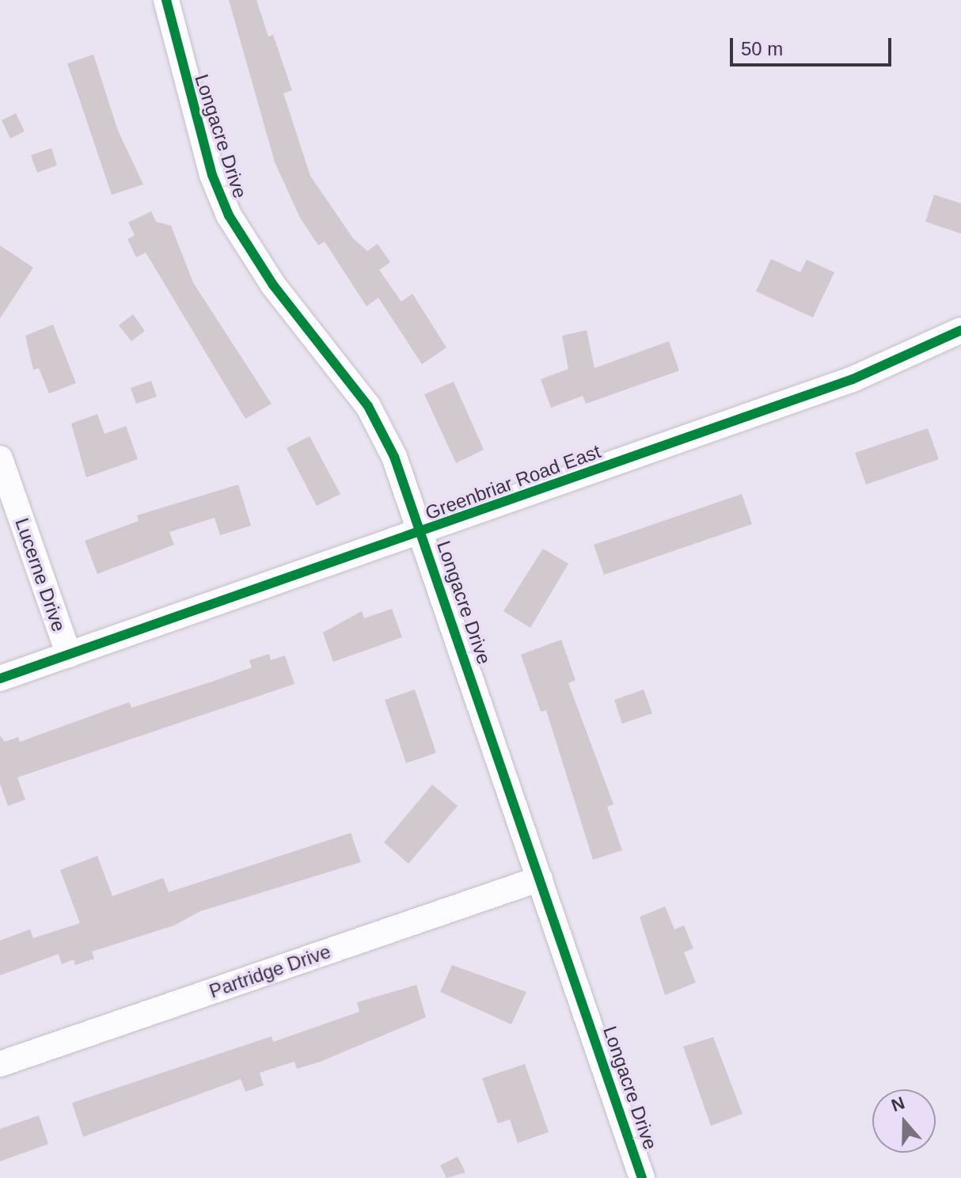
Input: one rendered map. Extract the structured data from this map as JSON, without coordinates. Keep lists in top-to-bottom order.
{
  "streets": {
    "street": [
      "Longacre Drive",
      "Greenbriar Road East",
      "Lucerne Drive",
      "Partridge Drive"
    ]
  },
  "crossings": [
    ["Longacre Drive", "Greenbriar Road East"],
    ["Longacre Drive", "Partridge Drive"],
    ["Greenbriar Road East", "Lucerne Drive"]
  ],
  "scale_bar": "50 m",
  "north": "top"
}
